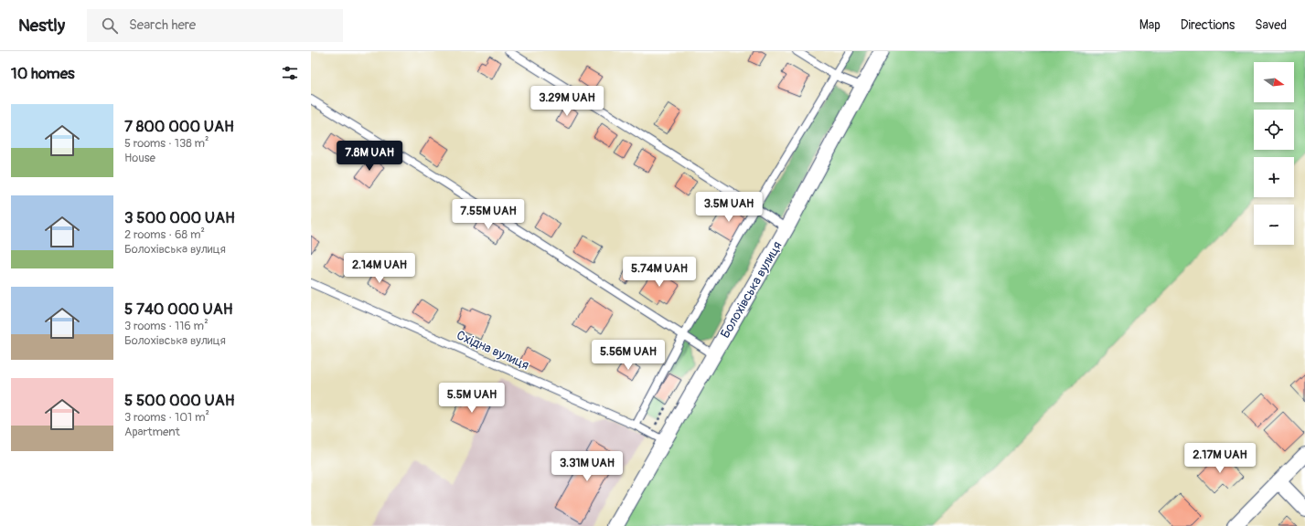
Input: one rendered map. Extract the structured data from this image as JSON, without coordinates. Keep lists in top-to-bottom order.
{
  "streets": {
    "street": ["Болохівська вулиця"],
    "lane": ["Східна вулиця"]
  },
  "crossings": [
    ["Болохівська вулиця", "Східна вулиця"]
  ],
  "north": "right",
  "page": {
    "header": "Nestly",
    "search": "Search here",
    "nav": ["Map", "Directions", "Saved"],
    "heading": "10 homes",
    "map_buttons": ["+", "−"],
    "price": [
      "3.29M UAH",
      "7.8M UAH",
      "3.5M UAH",
      "7.55M UAH",
      "2.14M UAH",
      "5.74M UAH",
      "5.56M UAH",
      "5.5M UAH",
      "2.17M UAH",
      "3.31M UAH"
    ],
    "list": [
      {
        "name": "7 800 000 UAH",
        "note": "5 rooms · 138 m² · House"
      },
      {
        "name": "3 500 000 UAH",
        "note": "2 rooms · 68 m² · Болохівська вулиця"
      },
      {
        "name": "5 740 000 UAH",
        "note": "3 rooms · 116 m² · Болохівська вулиця"
      },
      {
        "name": "5 500 000 UAH",
        "note": "3 rooms · 101 m² · Apartment"
      }
    ]
  }
}
